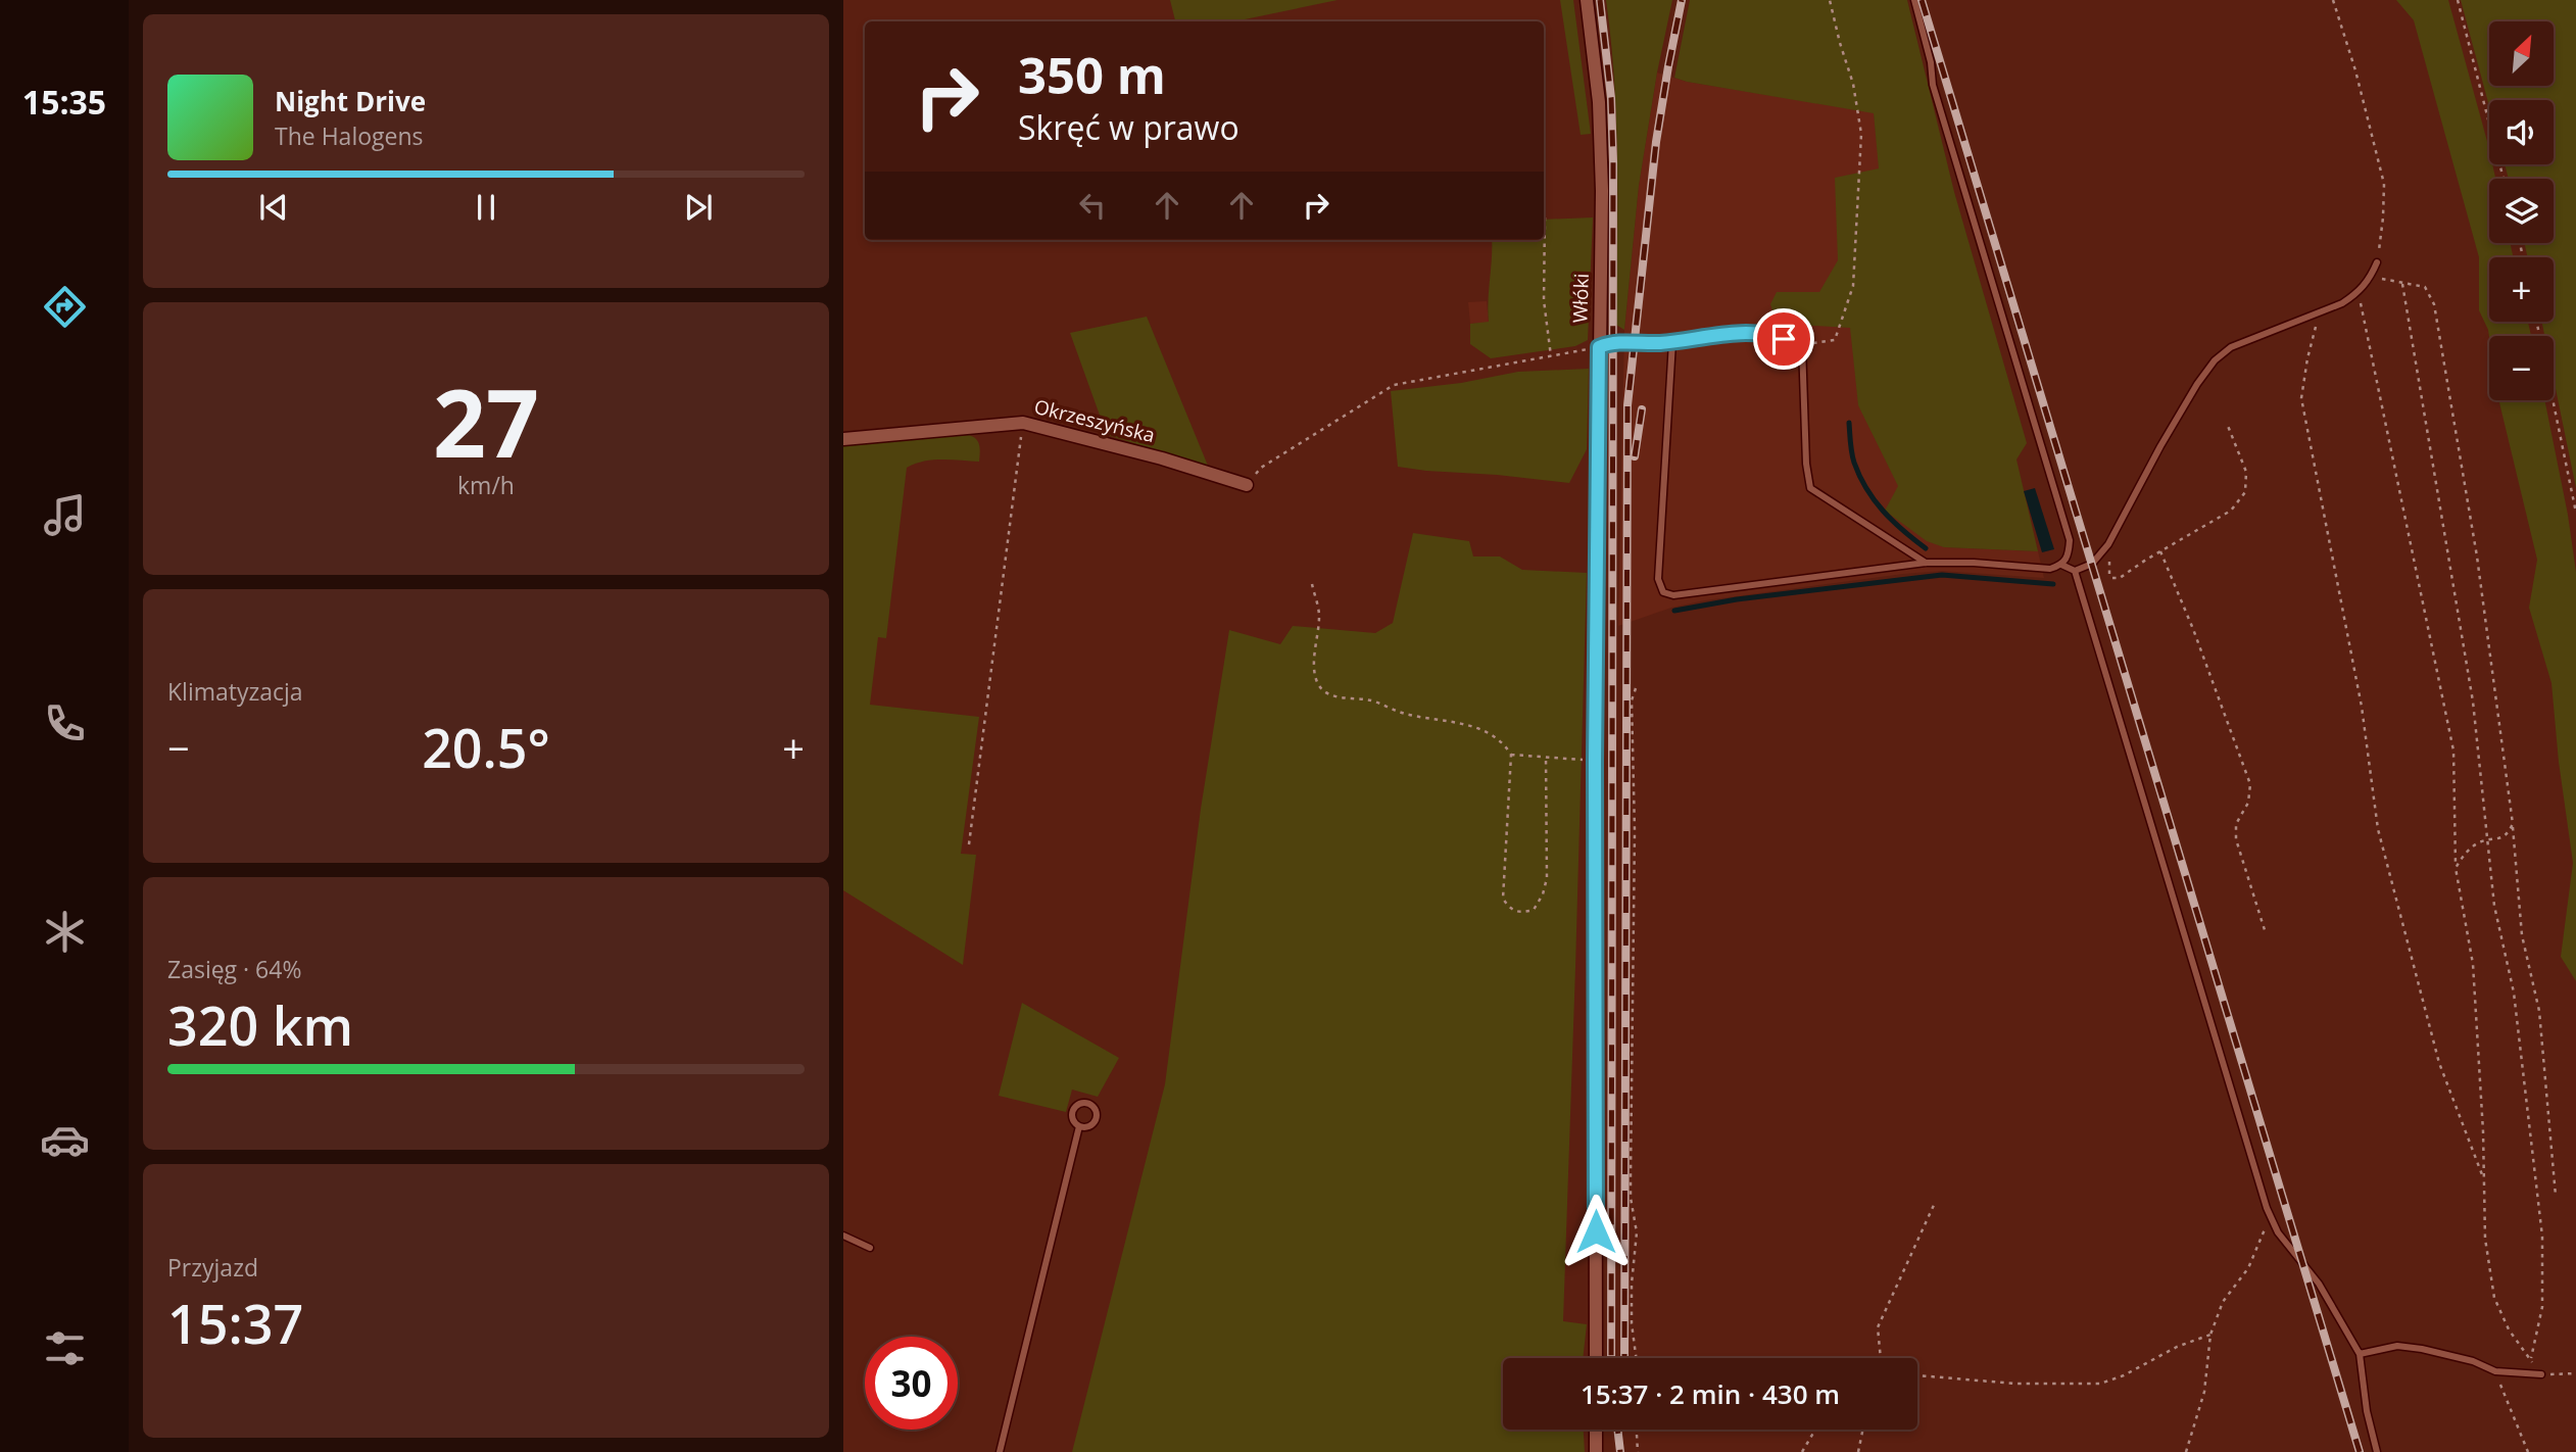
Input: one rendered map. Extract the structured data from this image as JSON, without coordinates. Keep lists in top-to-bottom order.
{
  "streets": {
    "street": ["Włóki", "Okrzeszyńska"]
  },
  "north": "top right",
  "page": {
    "tabs": "15:35",
    "map_buttons": ["+", "−"],
    "turn": ["350 m", "Skręć w prawo"],
    "song": ["Night Drive", "The Halogens"],
    "tile": [
      ["27", "km/h"],
      "Klimatyzacja",
      ["Zasięg · 64%", "320 km"],
      ["Przyjazd", "15:37"]
    ],
    "heat": ["−", "20.5°", "+"],
    "limit": "30",
    "trip": "15:37 · 2 min · 430 m"
  }
}
